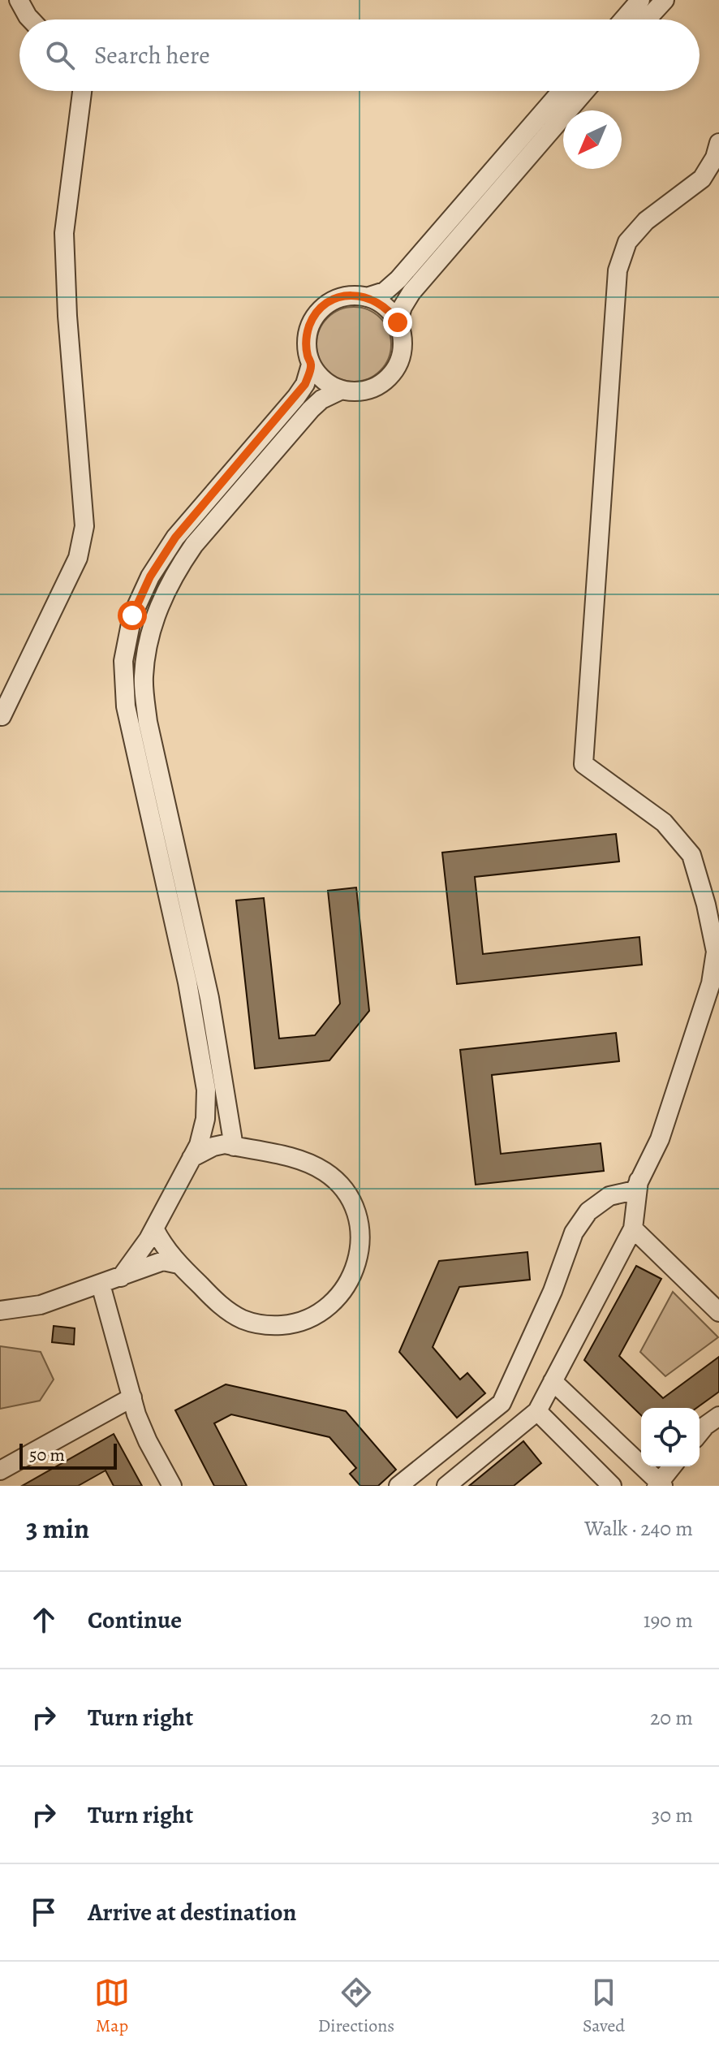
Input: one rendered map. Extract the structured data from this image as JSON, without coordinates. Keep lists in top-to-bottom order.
{
  "scale_bar": "50 m",
  "north": "bottom left",
  "page": {
    "search": "Search here",
    "scale": "50 m",
    "heading": ["3 min", "Walk · 240 m"],
    "list": [
      ["Continue", "190 m"],
      ["Turn right", "20 m"],
      ["Turn right", "30 m"],
      "Arrive at destination"
    ],
    "nav": ["Map", "Directions", "Saved"]
  }
}
